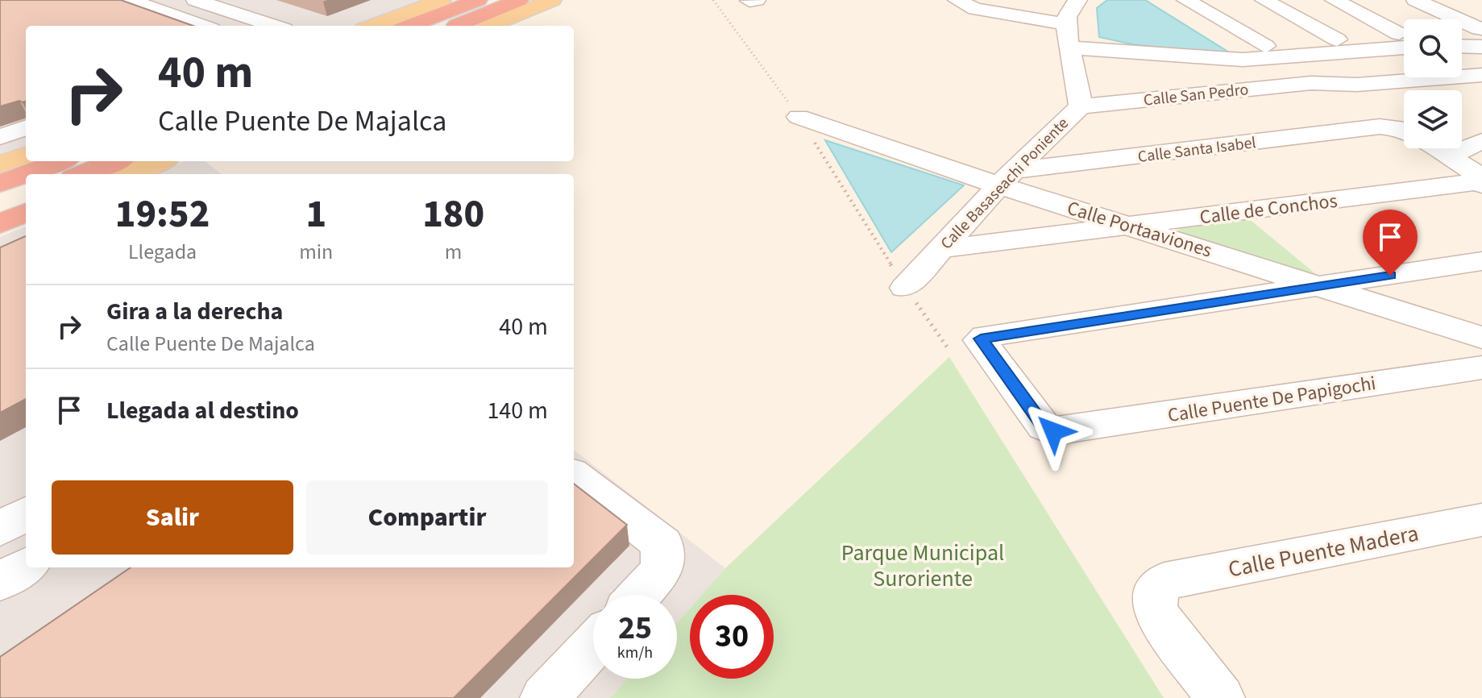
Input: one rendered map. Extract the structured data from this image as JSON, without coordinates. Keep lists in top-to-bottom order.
{
  "streets": {
    "street": [
      "Calle San Pedro",
      "Calle Santa Isabel",
      "Calle Basaseachi Poniente",
      "Calle de Conchos",
      "Calle Portaaviones",
      "Calle Puente De Papigochi",
      "Calle Puente Madera"
    ]
  },
  "crossings": [
    ["Calle San Pedro", "Calle Basaseachi Poniente"],
    ["Calle Santa Isabel", "Calle Basaseachi Poniente"],
    ["Calle Santa Isabel", "Calle Portaaviones"],
    ["Calle Basaseachi Poniente", "Calle de Conchos"],
    ["Calle Basaseachi Poniente", "Calle Portaaviones"],
    ["Calle de Conchos", "Calle Portaaviones"]
  ],
  "parks": ["Parque Municipal Suroriente"],
  "page": {
    "turn": ["40 m", "Calle Puente De Majalca"],
    "eta": [
      "19:52",
      "Llegada",
      "1",
      "min",
      "180",
      "m"
    ],
    "list": [
      {
        "name": "Gira a la derecha",
        "note": "Calle Puente De Majalca",
        "value": "40 m"
      },
      {
        "name": "Llegada al destino",
        "value": "140 m"
      }
    ],
    "buttons": ["Salir", "Compartir"],
    "speed": "25 km/h",
    "limit": "30"
  }
}
